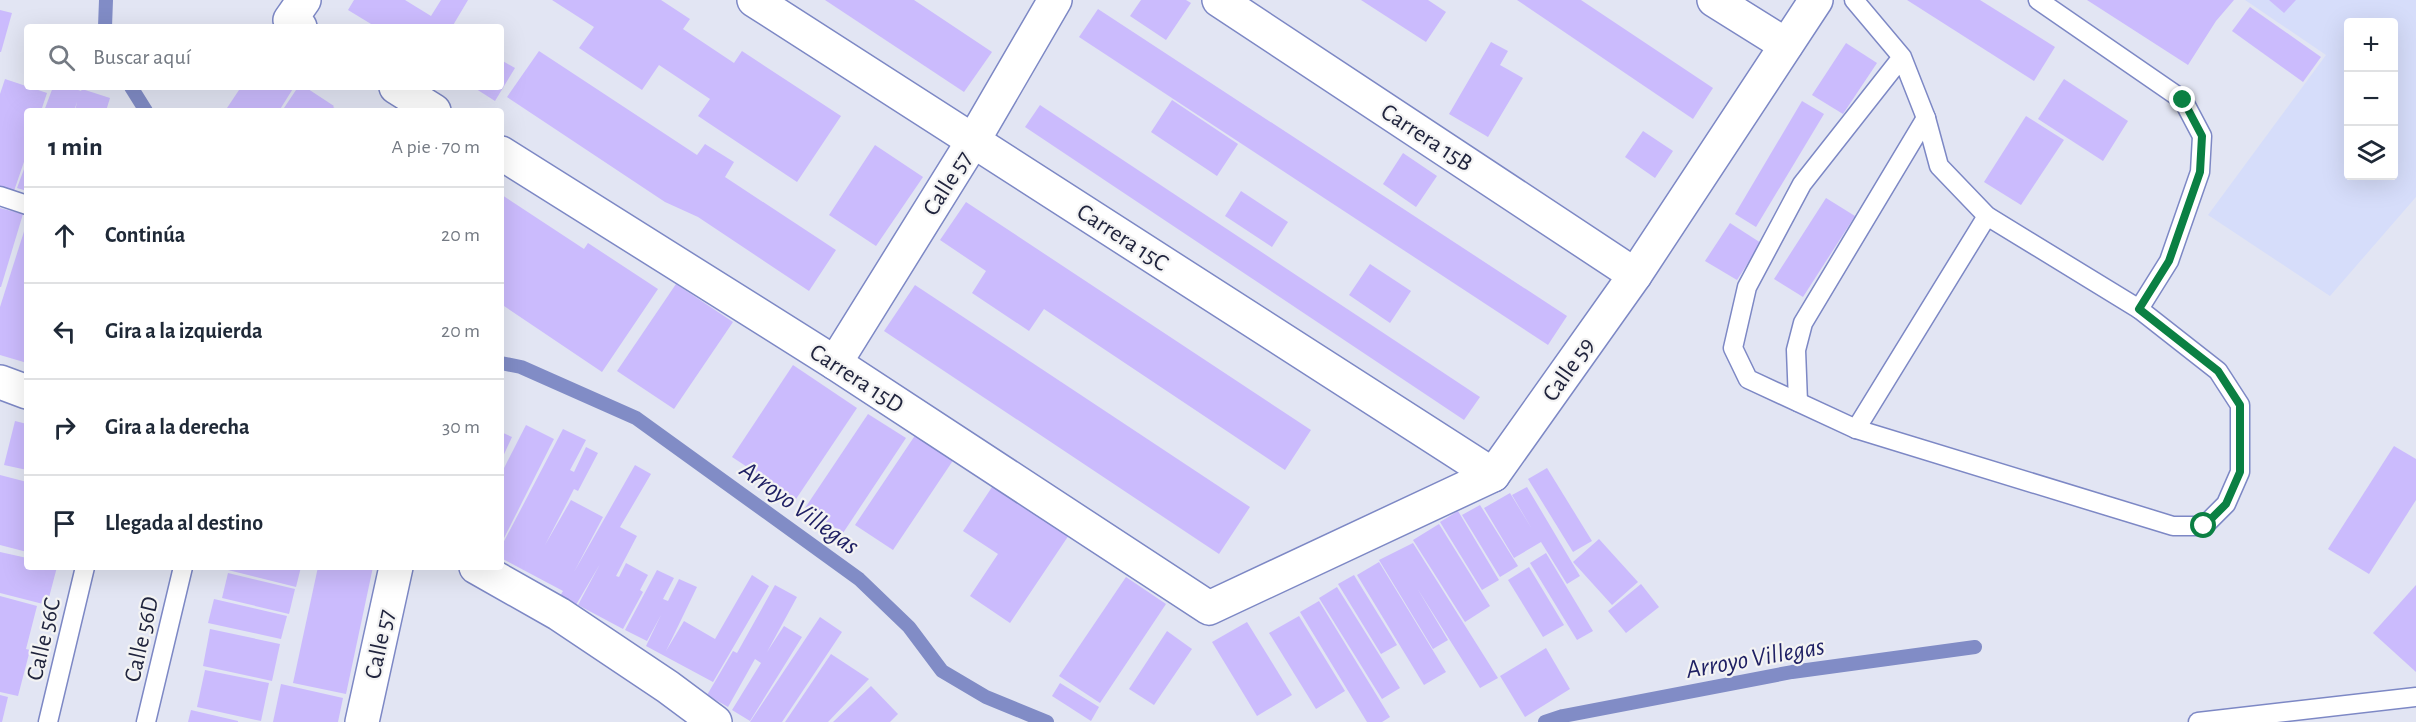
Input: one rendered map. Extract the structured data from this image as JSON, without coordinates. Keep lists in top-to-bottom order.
{
  "streets": {
    "street": [
      "Carrera 15B",
      "Calle 57",
      "Carrera 15C",
      "Calle 59",
      "Carrera 15D"
    ],
    "lane": ["Calle 56C", "Calle 56D"]
  },
  "crossings": [
    ["Carrera 15B", "Calle 59"],
    ["Calle 57", "Carrera 15C"],
    ["Calle 57", "Carrera 15D"],
    ["Carrera 15C", "Calle 59"],
    ["Calle 59", "Carrera 15D"]
  ],
  "water": ["Arroyo Villegas"],
  "page": {
    "map_buttons": ["+", "−"],
    "search": "Buscar aquí",
    "heading": ["1 min", "A pie · 70 m"],
    "list": [
      ["Continúa", "20 m"],
      ["Gira a la izquierda", "20 m"],
      ["Gira a la derecha", "30 m"],
      "Llegada al destino"
    ]
  }
}
